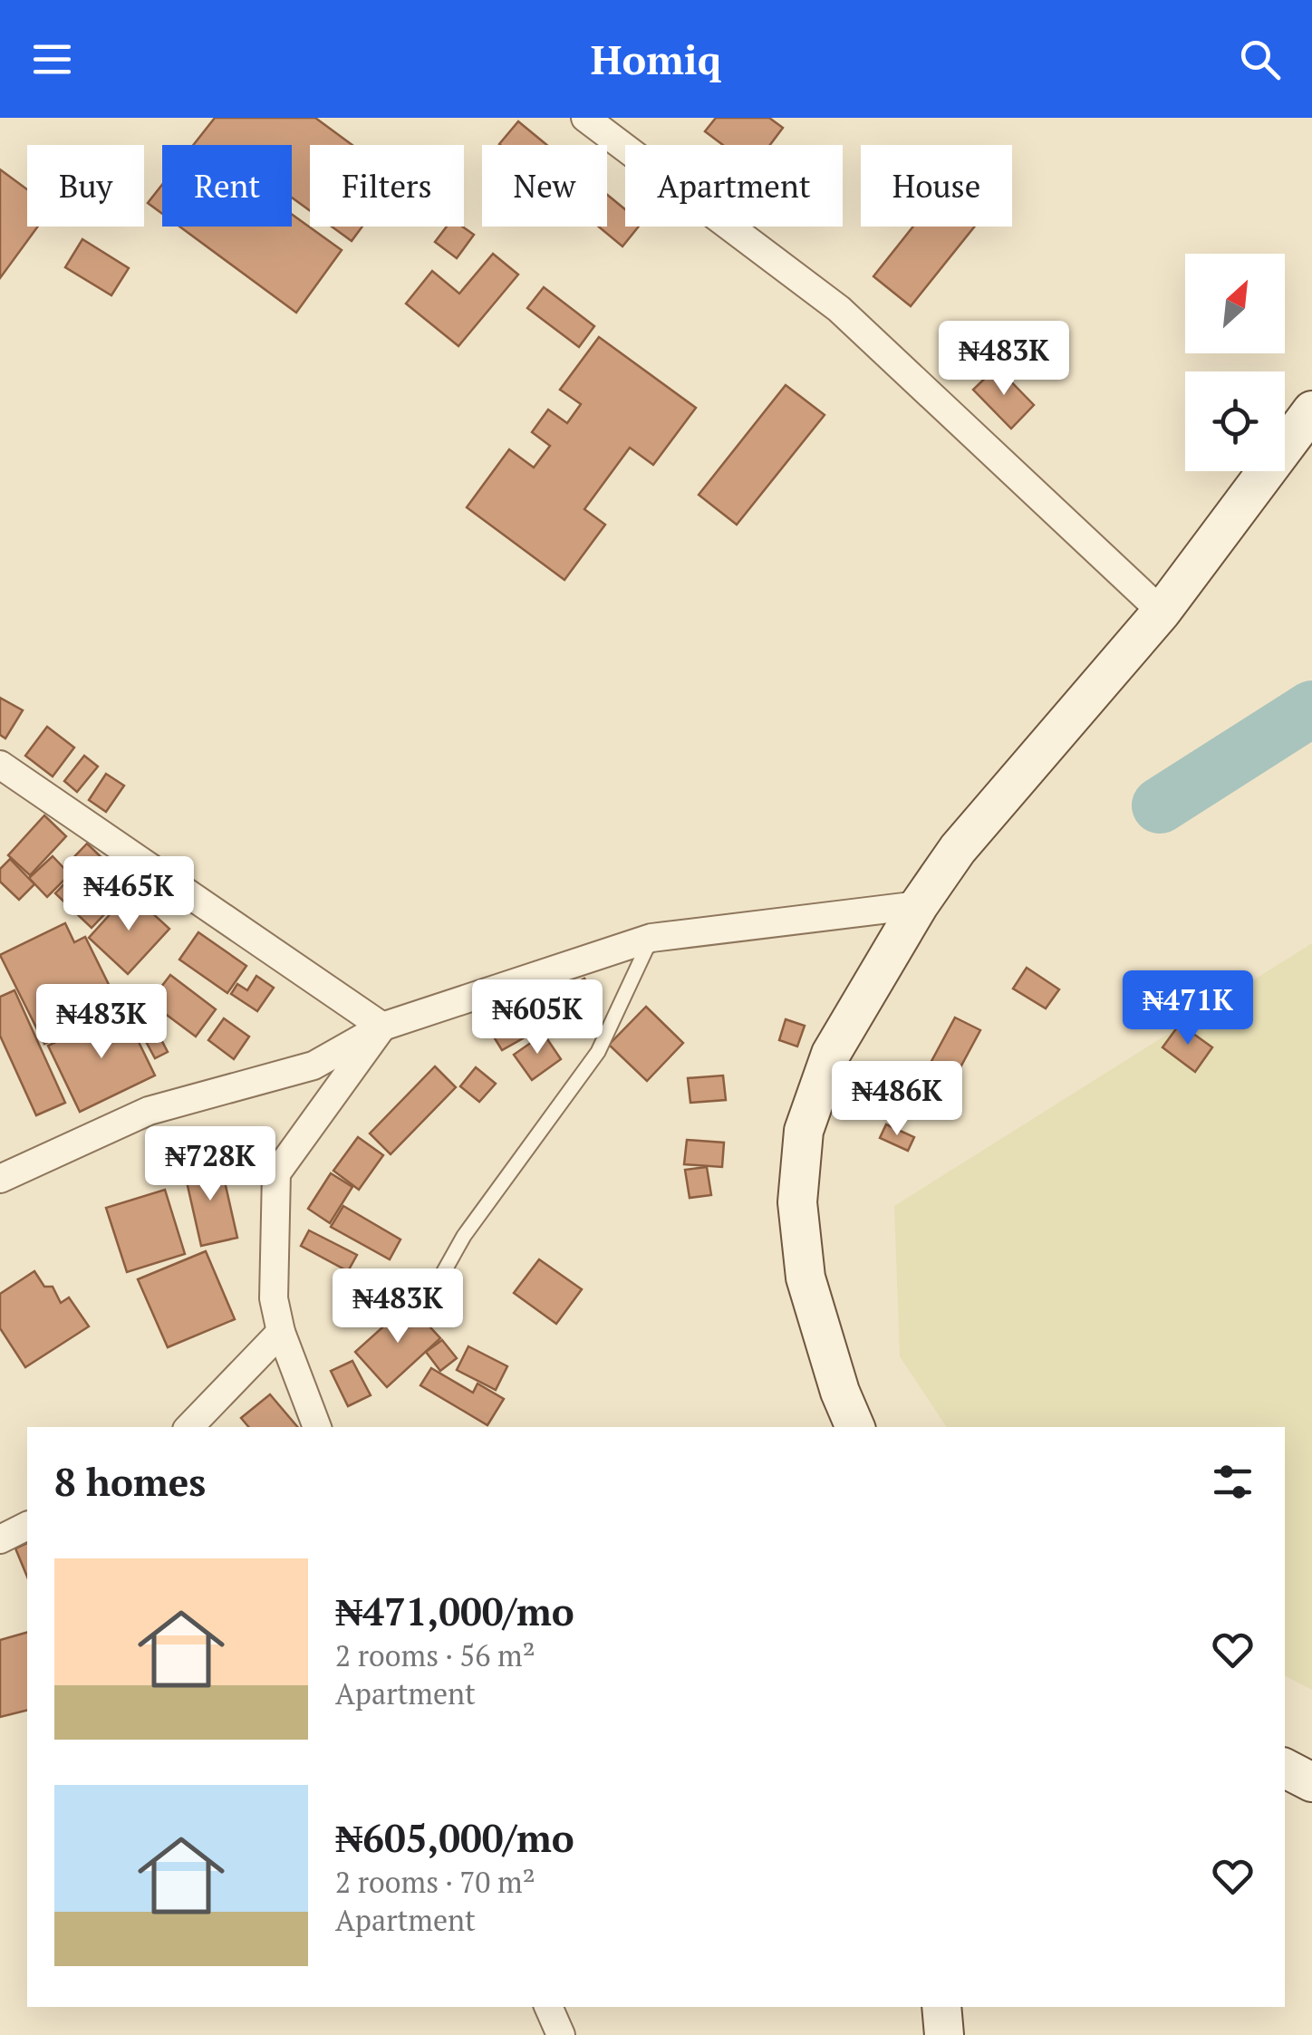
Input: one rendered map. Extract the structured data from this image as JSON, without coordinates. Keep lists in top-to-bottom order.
{
  "north": "top right",
  "page": {
    "header": "Homiq",
    "chip": [
      "Buy",
      "Rent",
      "Filters",
      "New",
      "Apartment",
      "House"
    ],
    "price": [
      "₦483K",
      "₦465K",
      "₦471K",
      "₦605K",
      "₦483K",
      "₦486K",
      "₦728K",
      "₦483K"
    ],
    "heading": "8 homes",
    "list": [
      {
        "name": "₦471,000/mo",
        "note": "2 rooms · 56 m² · Apartment"
      },
      {
        "name": "₦605,000/mo",
        "note": "2 rooms · 70 m² · Apartment"
      }
    ]
  }
}
